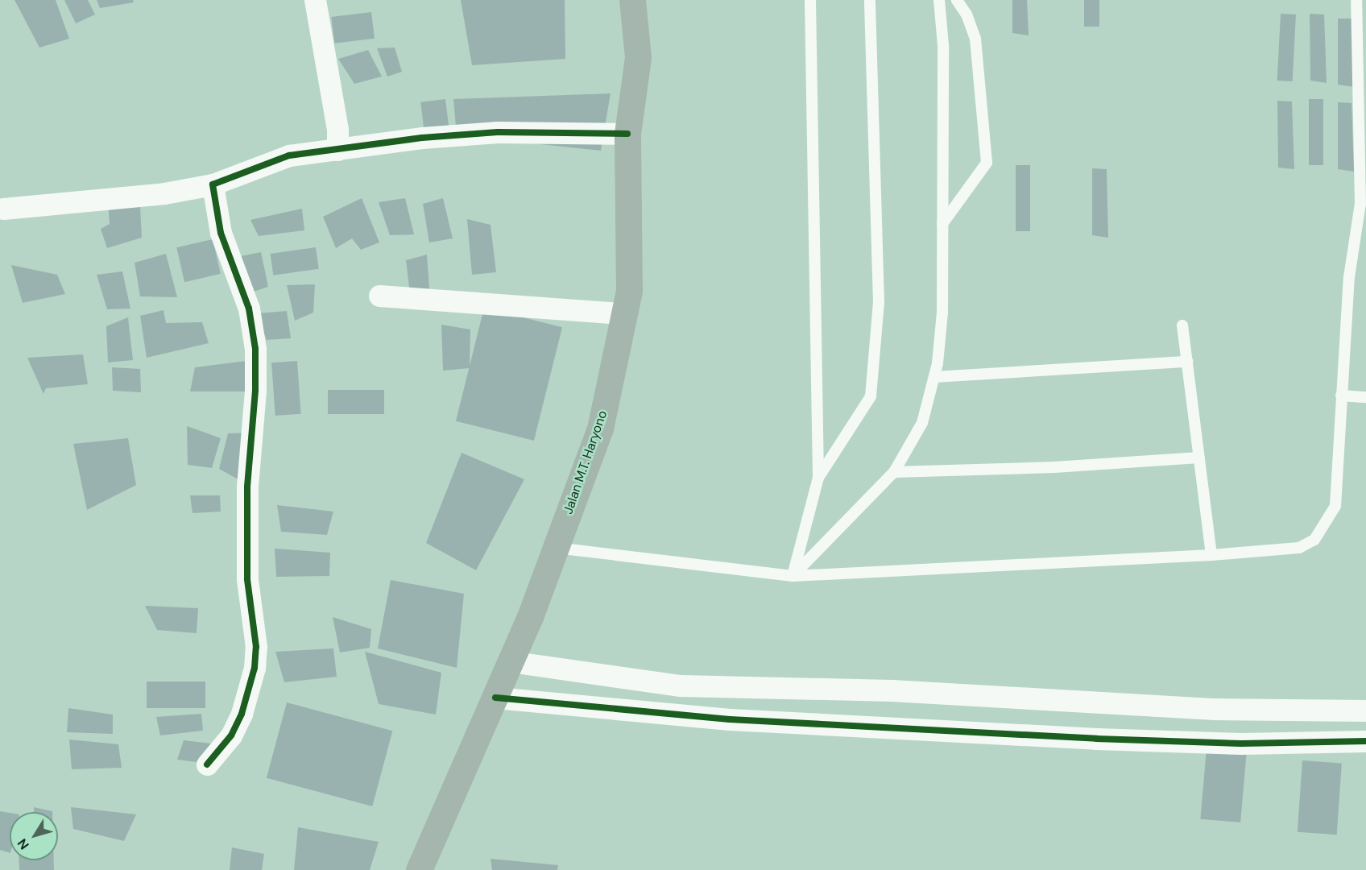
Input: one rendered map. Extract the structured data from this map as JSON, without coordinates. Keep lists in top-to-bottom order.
{
  "streets": {
    "highway": ["Jalan M.T. Haryono"]
  },
  "north": "bottom left"
}
